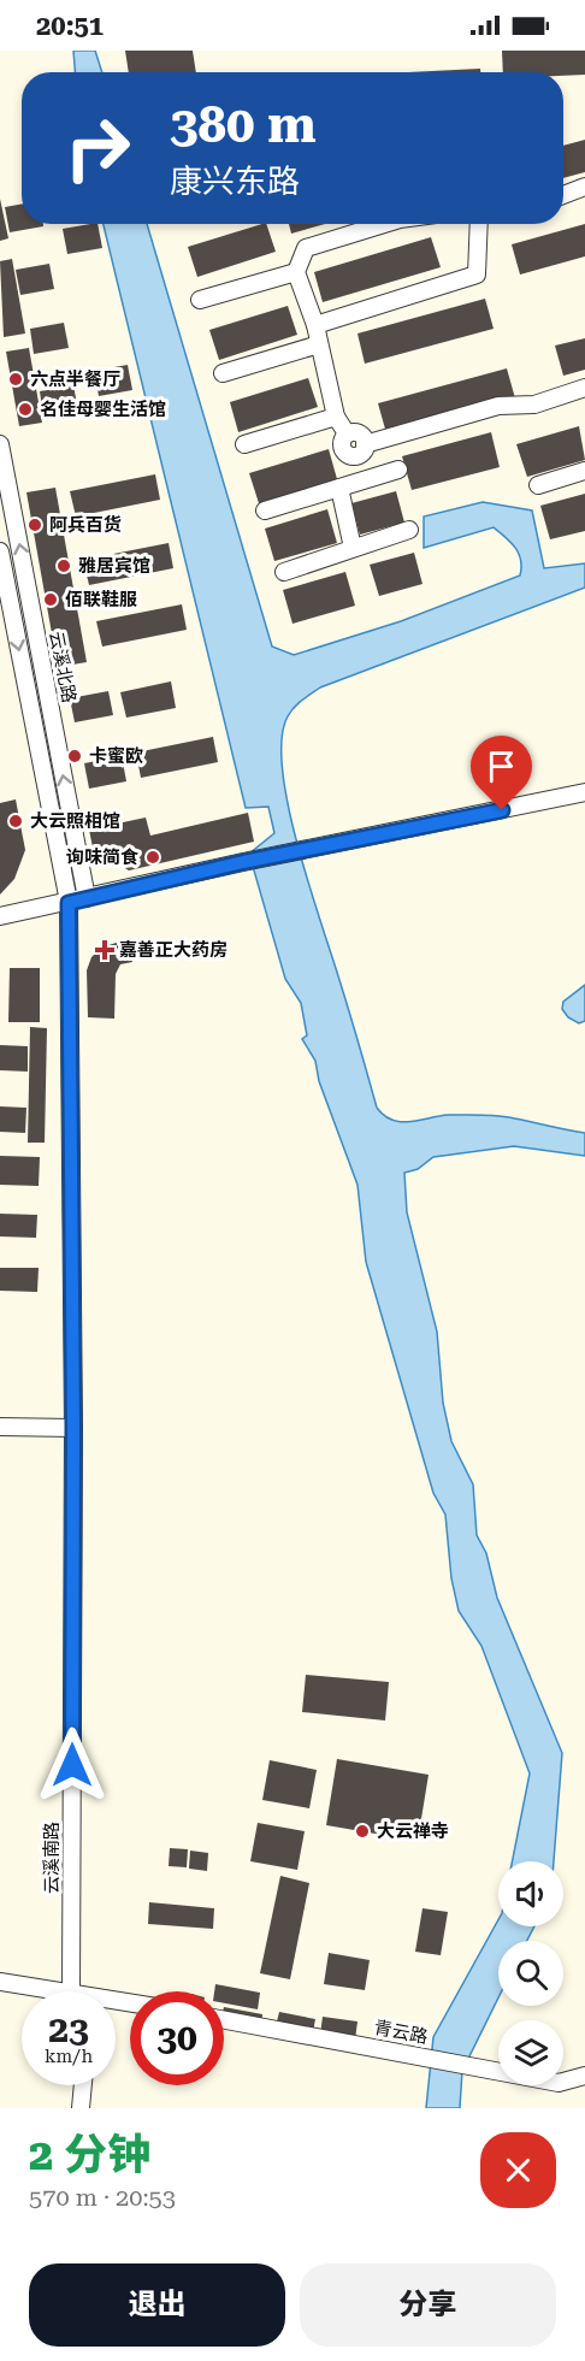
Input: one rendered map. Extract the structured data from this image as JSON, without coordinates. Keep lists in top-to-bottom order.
{
  "streets": {
    "street": ["云溪北路", "云溪南路", "青云路"]
  },
  "places": {
    "other": [
      "六点半餐厅",
      "名佳母婴生活馆",
      "阿兵百货",
      "雅居宾馆",
      "佰联鞋服",
      "卡蜜欧",
      "大云照相馆",
      "询味简食",
      "大云禅寺"
    ],
    "health": ["嘉善正大药房"]
  },
  "page": {
    "status": "20:51",
    "turn": ["380 m", "康兴东路"],
    "speed": "23 km/h",
    "limit": "30",
    "heading": ["2 分钟", "570 m · 20:53"],
    "buttons": ["退出", "分享"]
  }
}
